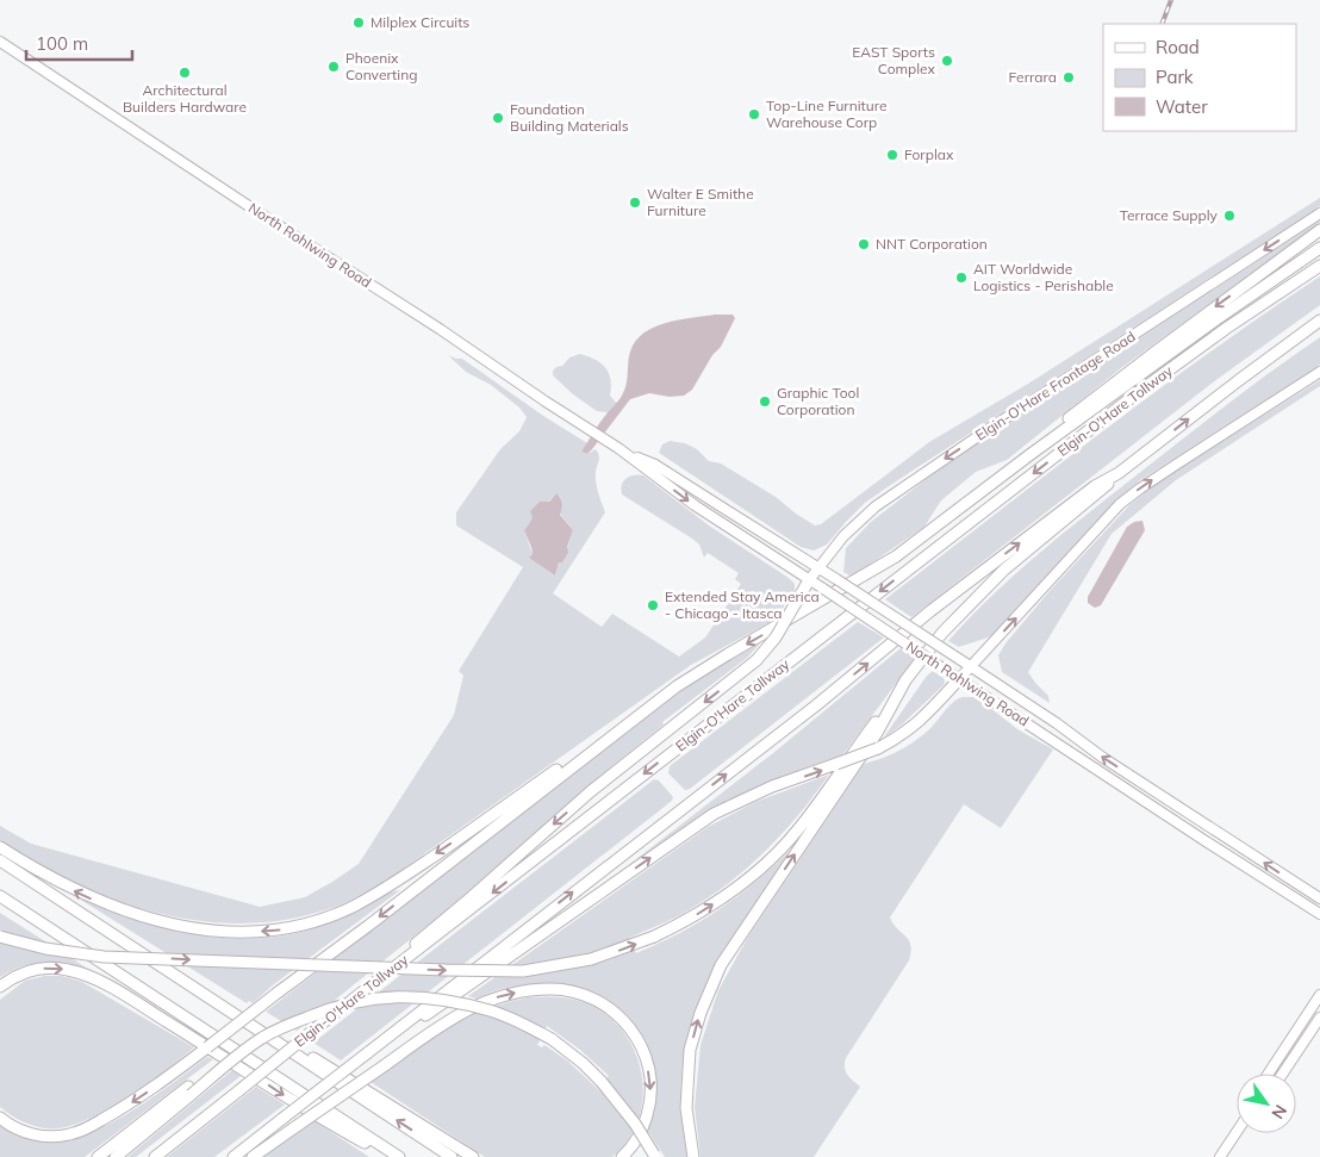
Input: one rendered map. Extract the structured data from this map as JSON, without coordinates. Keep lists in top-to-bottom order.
{
  "streets": {
    "highway": ["Elgin-O'Hare Tollway"],
    "main road": ["North Rohlwing Road", "Elgin-O'Hare Frontage Road"]
  },
  "crossings": [
    ["North Rohlwing Road", "Elgin-O'Hare Frontage Road"]
  ],
  "one_way": ["Elgin-O'Hare Frontage Road"],
  "places": [
    "Milplex Circuits",
    "EAST Sports Complex",
    "Phoenix Converting",
    "Architectural Builders Hardware",
    "Ferrara",
    "Top-Line Furniture Warehouse Corp",
    "Foundation Building Materials",
    "Forplax",
    "Walter E Smithe Furniture",
    "Terrace Supply",
    "NNT Corporation",
    "AIT Worldwide Logistics - Perishable",
    "Graphic Tool Corporation",
    "Extended Stay America - Chicago - Itasca"
  ],
  "legend": ["Road", "Park", "Water"],
  "scale_bar": "100 m",
  "north": "bottom right"
}
